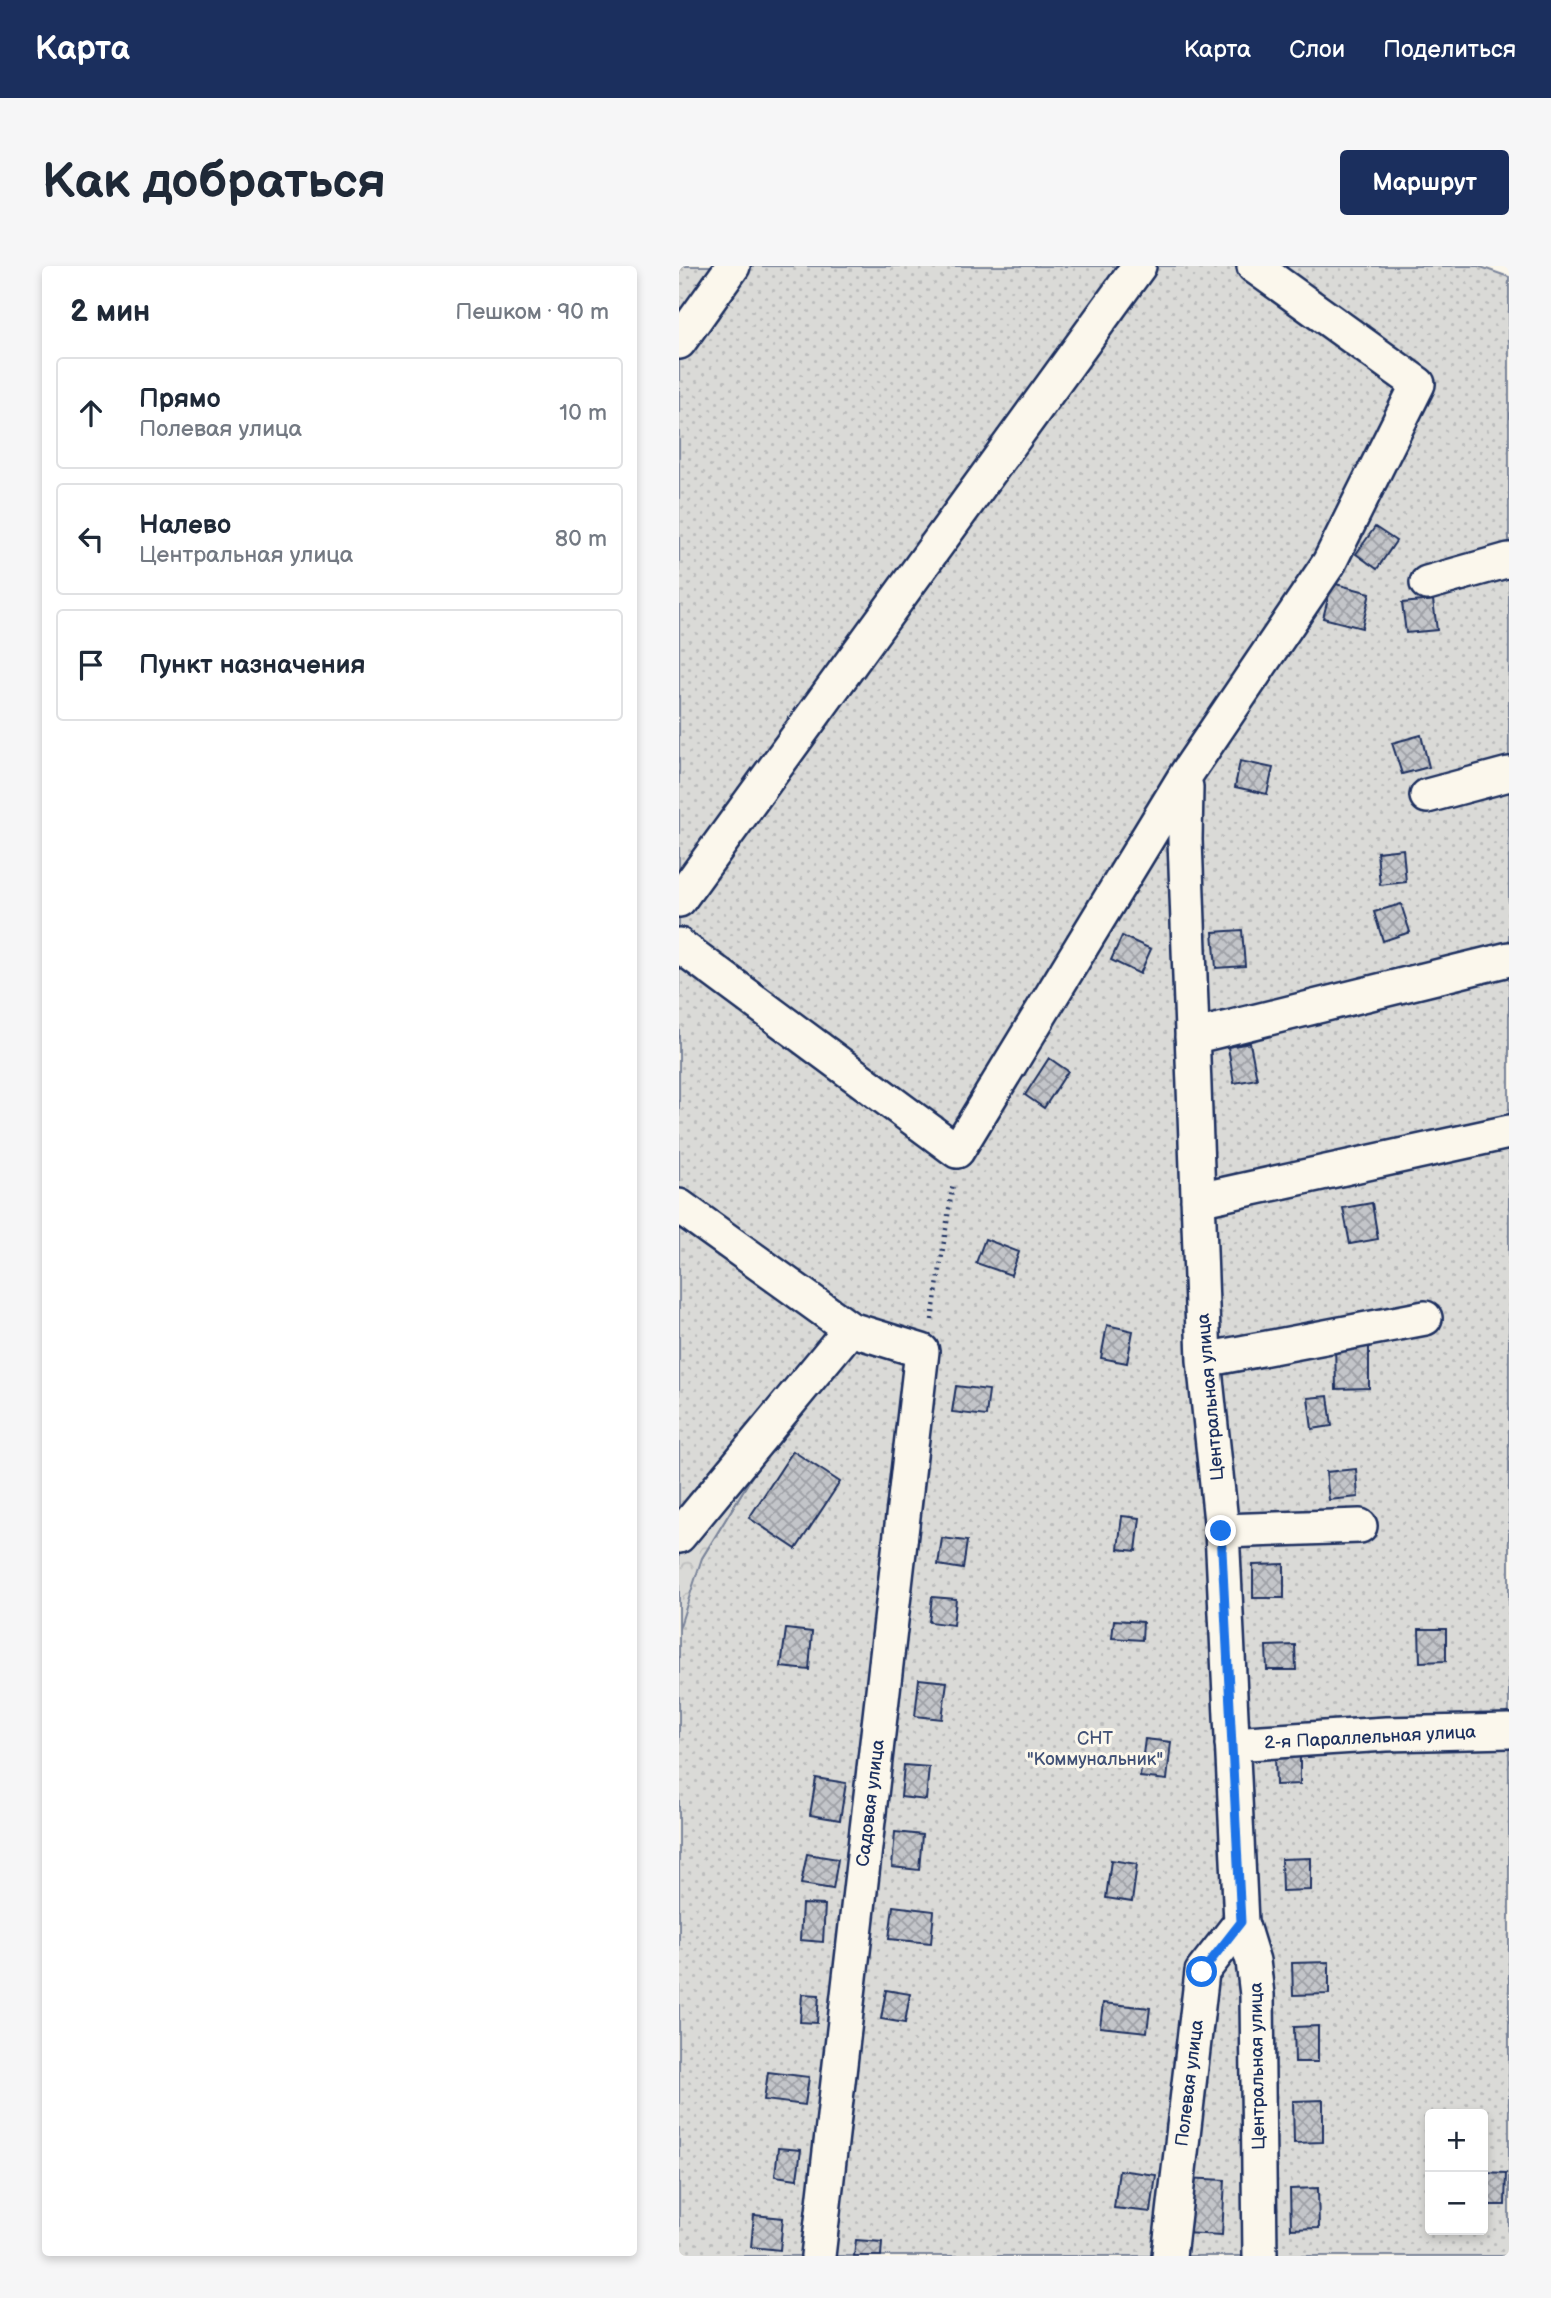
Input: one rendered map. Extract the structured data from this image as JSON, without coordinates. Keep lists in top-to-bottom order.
{
  "streets": {
    "lane": [
      "Центральная улица",
      "2-я Параллельная улица",
      "Садовая улица",
      "Полевая улица"
    ]
  },
  "crossings": [
    ["Центральная улица", "2-я Параллельная улица"],
    ["Центральная улица", "Полевая улица"]
  ],
  "parks": ["СНТ \"Коммунальник\""],
  "page": {
    "header": "Карта",
    "nav": ["Карта", "Слои", "Поделиться"],
    "buttons": "Маршрут",
    "title": "Как добраться",
    "heading": ["2 мин", "Пешком · 90 m"],
    "list": [
      ["Прямо", "Полевая улица", "10 m"],
      ["Налево", "Центральная улица", "80 m"],
      "Пункт назначения"
    ],
    "map_buttons": ["+", "−"]
  }
}
